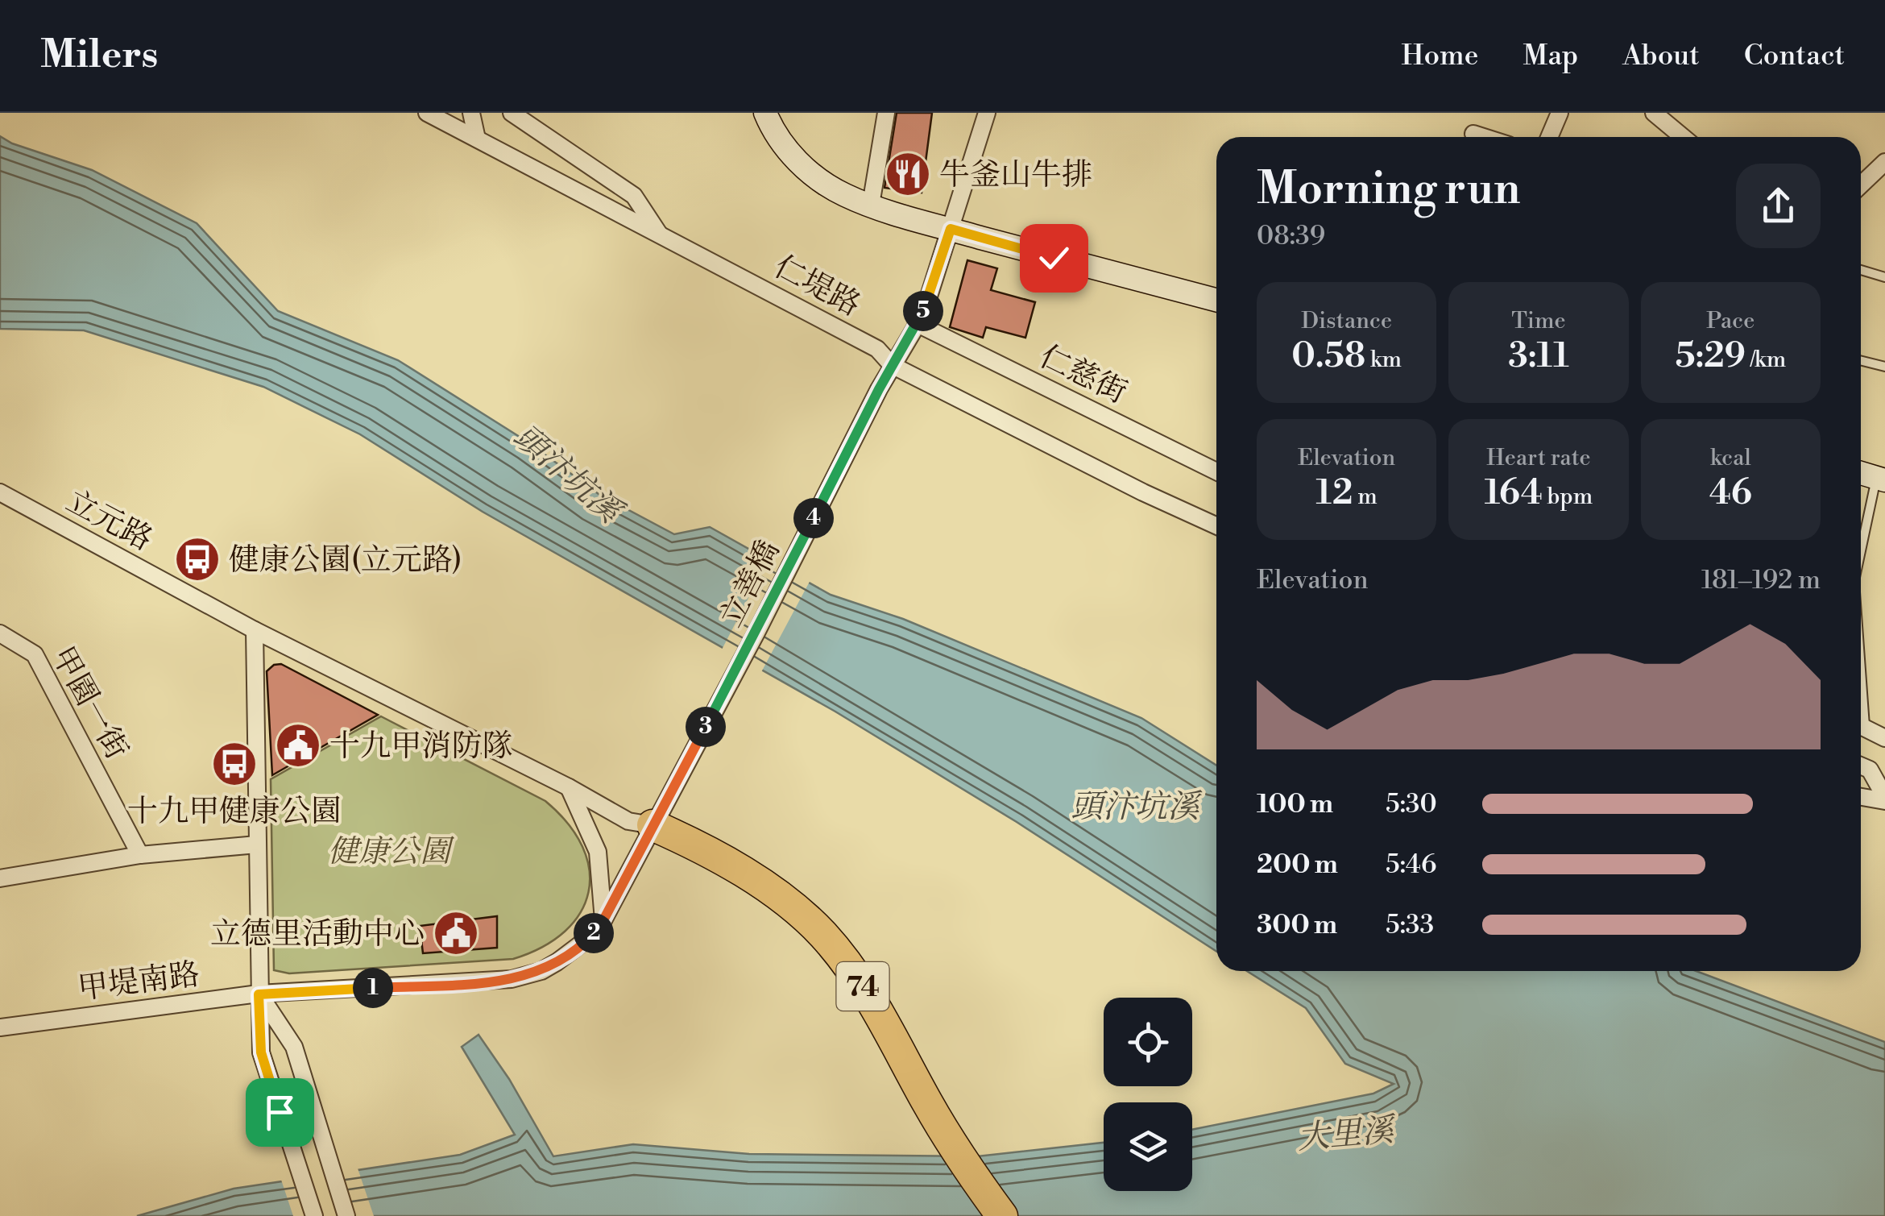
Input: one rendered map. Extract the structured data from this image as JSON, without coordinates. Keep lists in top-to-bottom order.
{
  "streets": {
    "highway": ["74"],
    "street": [
      "仁堤路",
      "仁慈街",
      "立元路",
      "立善橋",
      "甲園一街",
      "甲堤南路"
    ]
  },
  "crossings": [
    ["仁堤路", "立善橋"],
    ["仁慈街", "立善橋"],
    ["立善橋", "甲堤南路"],
    ["立善橋", "74"],
    ["甲堤南路", "74"]
  ],
  "water": ["頭汴坑溪", "大里溪"],
  "parks": ["健康公園"],
  "places": {
    "restaurant": ["牛釜山牛排"],
    "bus stop": ["健康公園(立元路)", "十九甲健康公園"],
    "public building": ["十九甲消防隊", "立德里活動中心"]
  },
  "page": {
    "header": "Milers",
    "nav": [
      "Home",
      "Map",
      "About",
      "Contact"
    ],
    "heading": ["Morning run", "08:39"],
    "stats": [
      ["Distance", "0.58 km"],
      ["Time", "3:11"],
      ["Pace", "5:29 /km"],
      ["Elevation", "12 m"],
      ["Heart rate", "164 bpm"],
      ["kcal", "46"]
    ],
    "pins": [
      "5",
      "4",
      "3",
      "2",
      "1"
    ],
    "chart": ["Elevation", "181–192 m"],
    "list": [
      {
        "name": "100 m",
        "note": "5:30"
      },
      {
        "name": "200 m",
        "note": "5:46"
      },
      {
        "name": "300 m",
        "note": "5:33"
      }
    ]
  }
}
